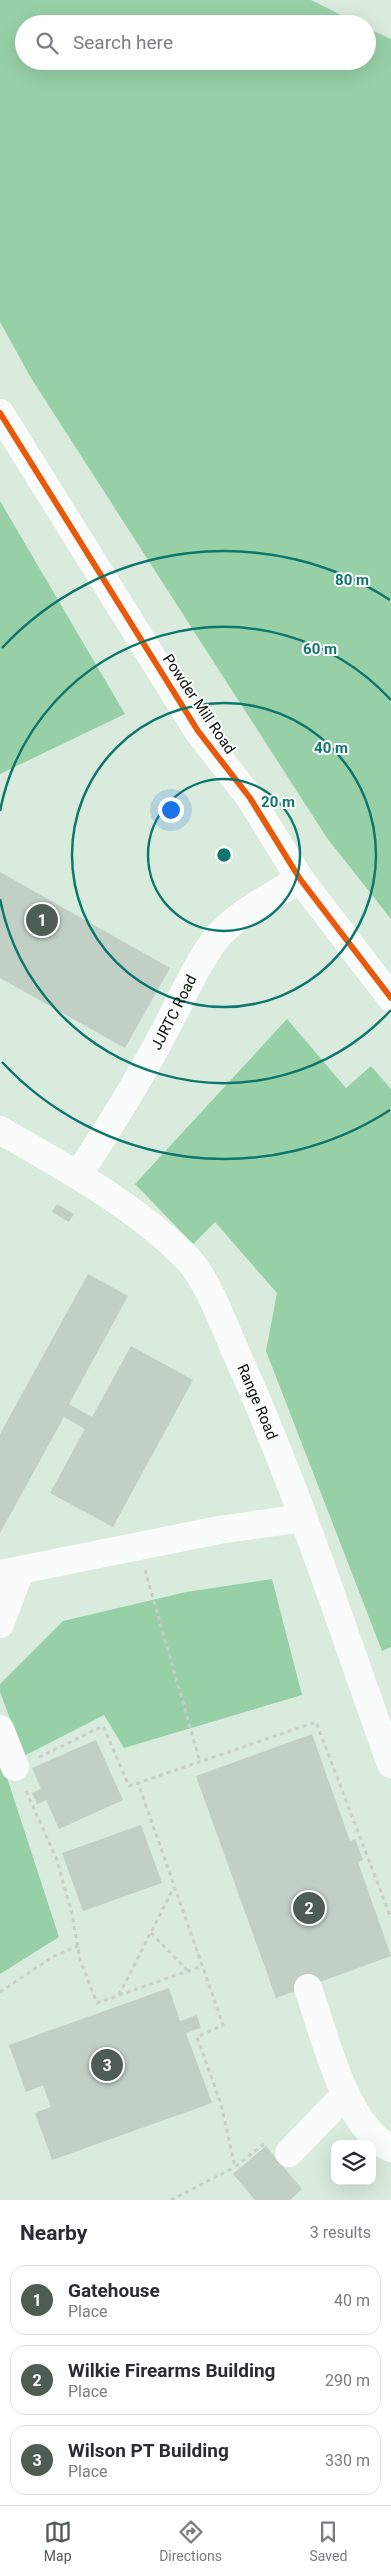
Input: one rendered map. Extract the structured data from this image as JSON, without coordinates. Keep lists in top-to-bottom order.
{
  "streets": {
    "main road": ["Powder Mill Road", "JJRTC Road", "Range Road"]
  },
  "crossings": [
    ["Powder Mill Road", "JJRTC Road"],
    ["JJRTC Road", "Range Road"]
  ],
  "page": {
    "search": "Search here",
    "pins": ["1", "2", "3"],
    "heading": ["Nearby", "3 results"],
    "list": [
      {
        "mark": "1",
        "name": "Gatehouse",
        "note": "Place",
        "value": "40 m"
      },
      {
        "mark": "2",
        "name": "Wilkie Firearms Building",
        "note": "Place",
        "value": "290 m"
      },
      {
        "mark": "3",
        "name": "Wilson PT Building",
        "note": "Place",
        "value": "330 m"
      }
    ],
    "nav": ["Map", "Directions", "Saved"]
  },
  "rings": [
    "80 m",
    "60 m",
    "40 m",
    "20 m"
  ]
}
